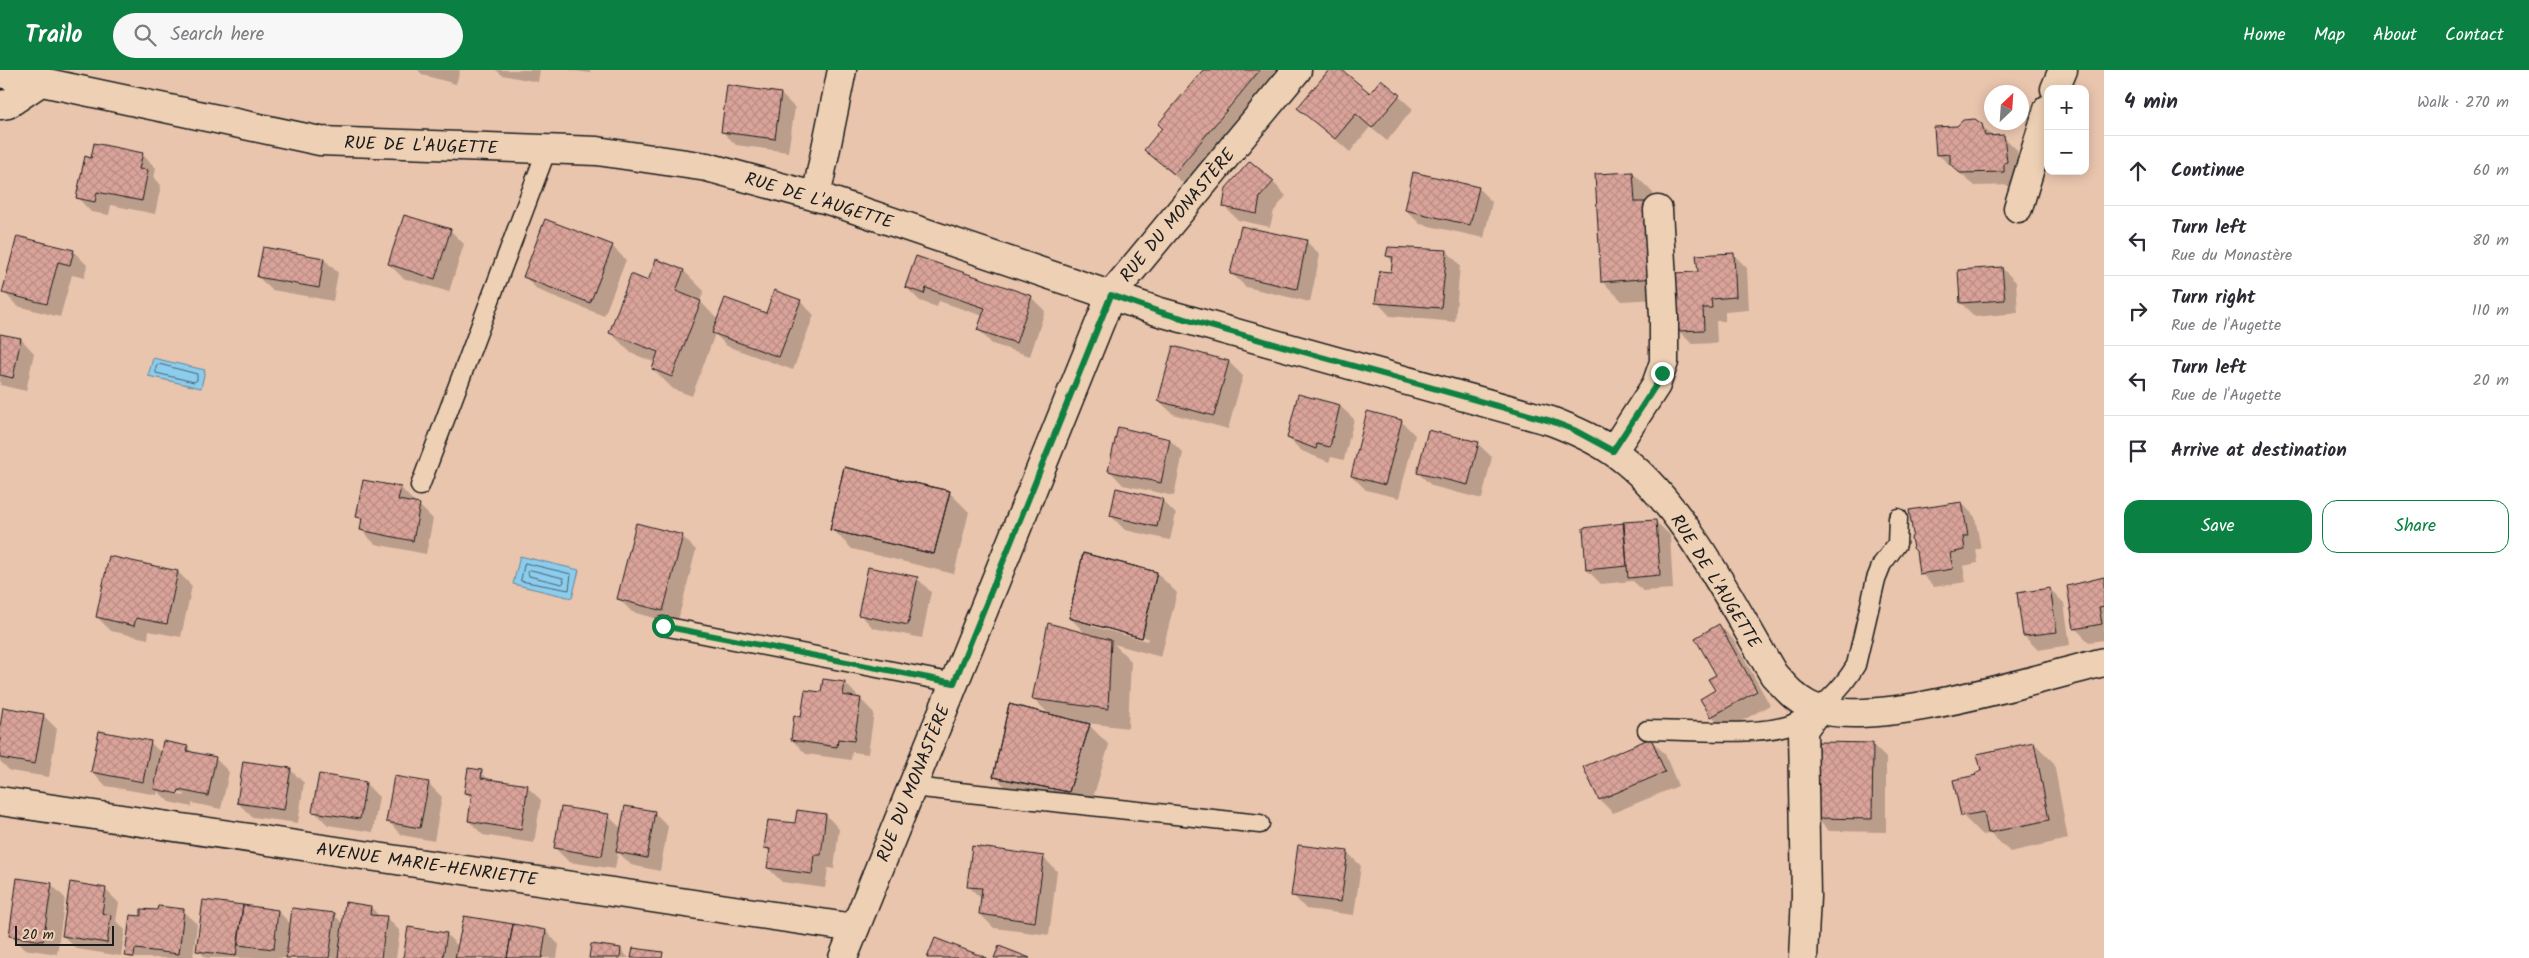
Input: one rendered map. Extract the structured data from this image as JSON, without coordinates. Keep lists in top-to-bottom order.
{
  "streets": {
    "street": ["RUE DE L'AUGETTE", "RUE DU MONASTÈRE", "AVENUE MARIE-HENRIETTE"]
  },
  "crossings": [
    ["RUE DE L'AUGETTE", "RUE DU MONASTÈRE"],
    ["RUE DU MONASTÈRE", "AVENUE MARIE-HENRIETTE"]
  ],
  "scale_bar": "20 m",
  "north": "top right",
  "page": {
    "header": "Trailo",
    "search": "Search here",
    "nav": [
      "Home",
      "Map",
      "About",
      "Contact"
    ],
    "heading": ["4 min", "Walk · 270 m"],
    "map_buttons": ["+", "−"],
    "list": [
      ["Continue", "60 m"],
      ["Turn left", "Rue du Monastère", "80 m"],
      ["Turn right", "Rue de l'Augette", "110 m"],
      ["Turn left", "Rue de l'Augette", "20 m"],
      "Arrive at destination"
    ],
    "buttons": ["Save", "Share"],
    "scale": "20 m"
  }
}
